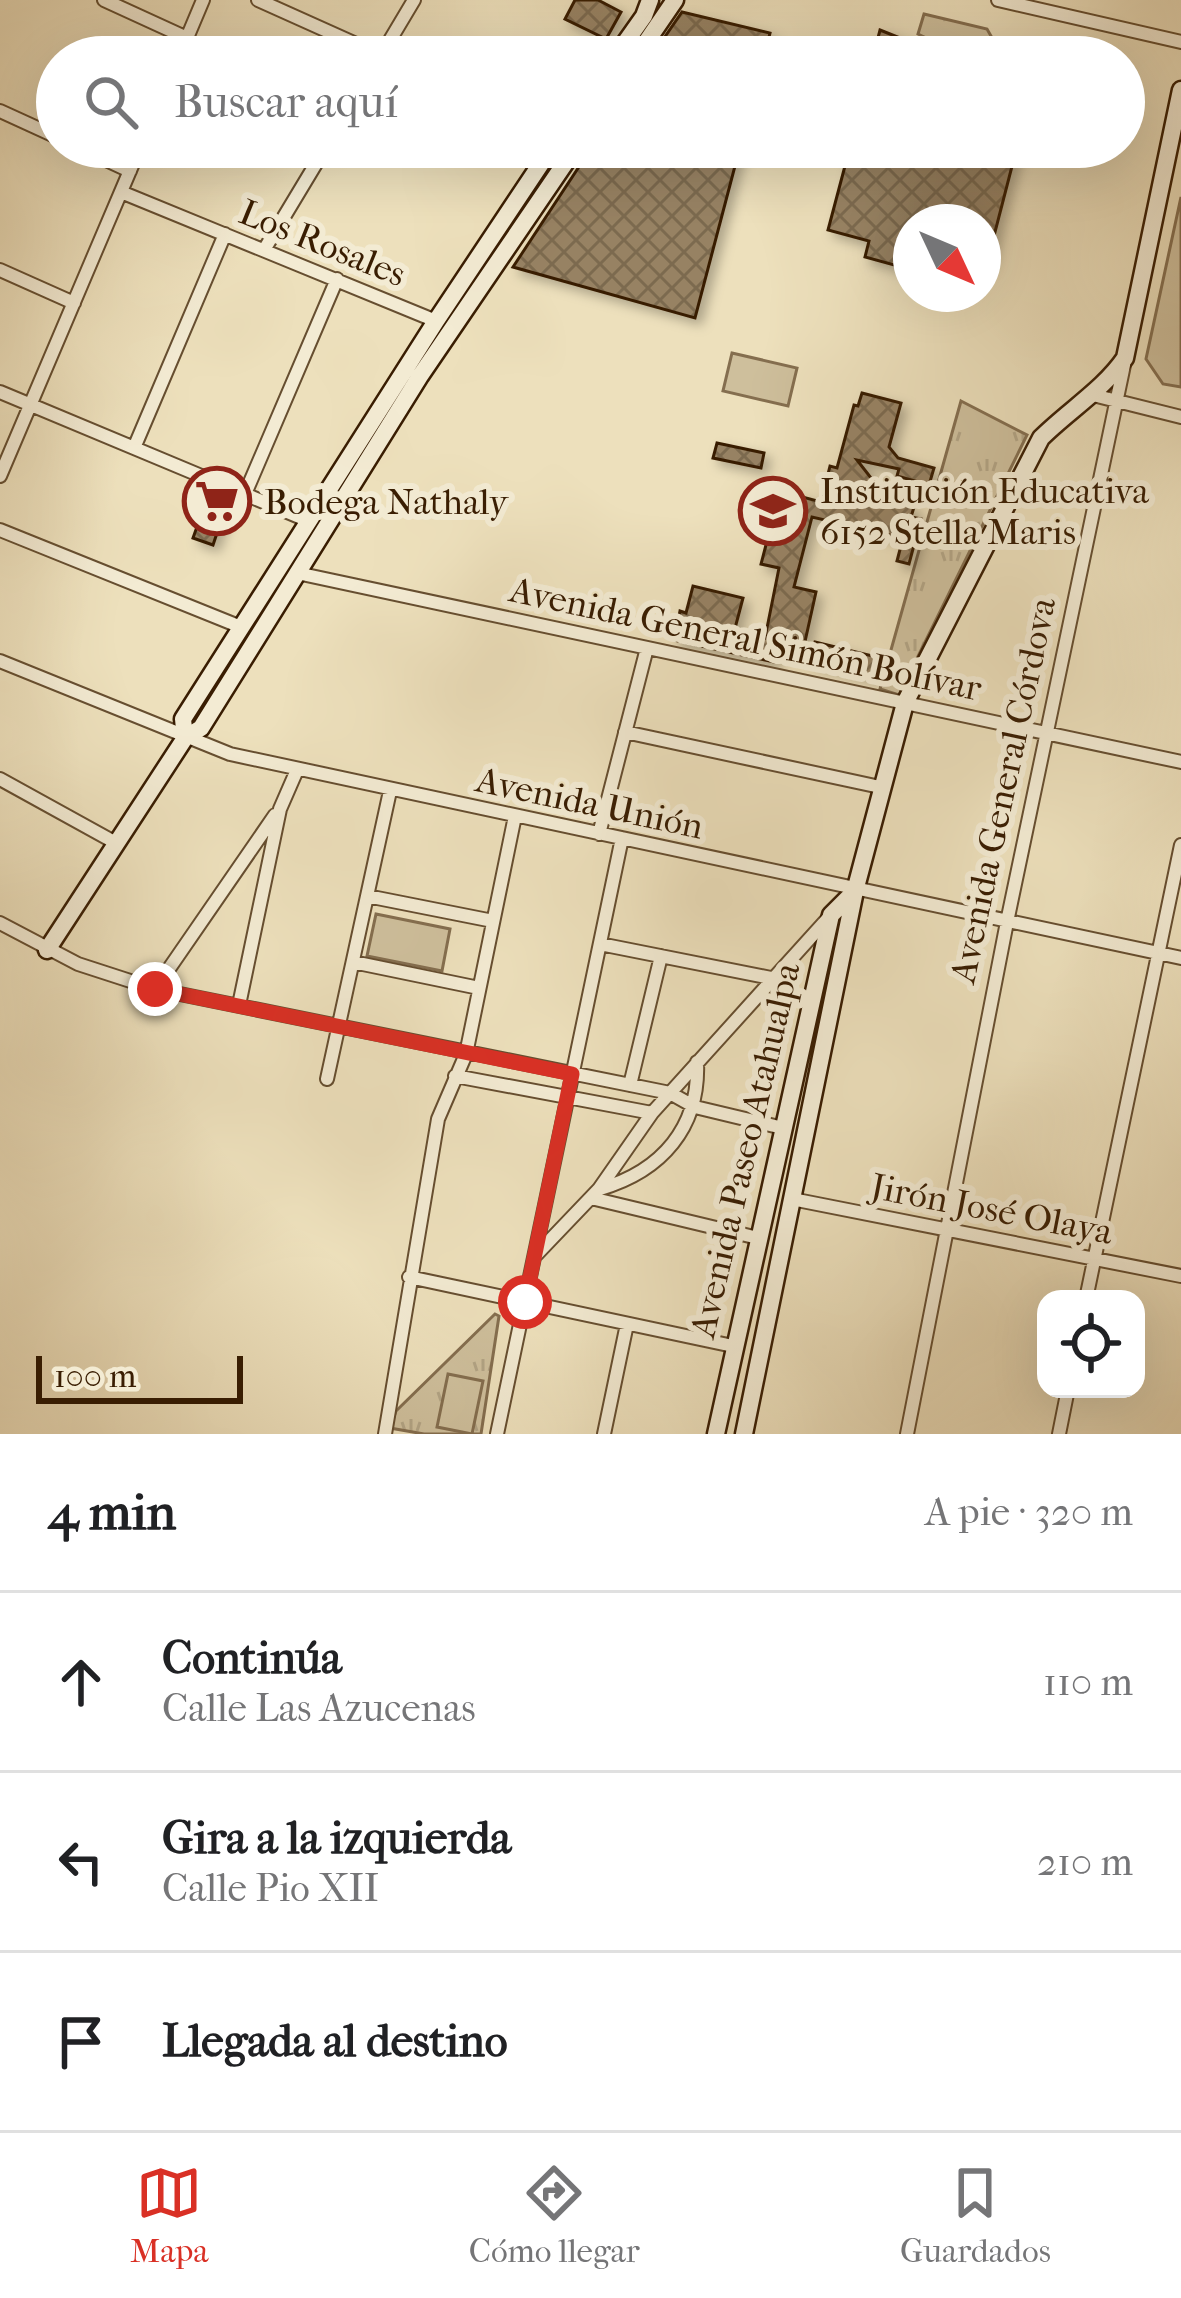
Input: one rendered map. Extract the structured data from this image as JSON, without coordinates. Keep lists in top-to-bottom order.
{
  "streets": {
    "street": [
      "Los Rosales",
      "Avenida General Simón Bolívar",
      "Avenida General Córdova",
      "Avenida Unión",
      "Avenida Paseo Atahualpa",
      "Jirón José Olaya"
    ]
  },
  "crossings": [
    ["Avenida General Simón Bolívar", "Avenida General Córdova"],
    ["Avenida General Simón Bolívar", "Avenida Paseo Atahualpa"],
    ["Avenida General Córdova", "Avenida Unión"],
    ["Avenida General Córdova", "Avenida Paseo Atahualpa"],
    ["Avenida General Córdova", "Jirón José Olaya"],
    ["Avenida Unión", "Avenida Paseo Atahualpa"],
    ["Avenida Paseo Atahualpa", "Jirón José Olaya"]
  ],
  "places": {
    "supermarket": ["Bodega Nathaly"],
    "school or university": ["Institución Educativa 6152 Stella Maris"]
  },
  "scale_bar": "100 m",
  "north": "bottom right",
  "page": {
    "search": "Buscar aquí",
    "scale": "100 m",
    "heading": ["4 min", "A pie · 320 m"],
    "list": [
      ["Continúa", "Calle Las Azucenas", "110 m"],
      ["Gira a la izquierda", "Calle Pio XII", "210 m"],
      "Llegada al destino"
    ],
    "nav": ["Mapa", "Cómo llegar", "Guardados"]
  }
}
